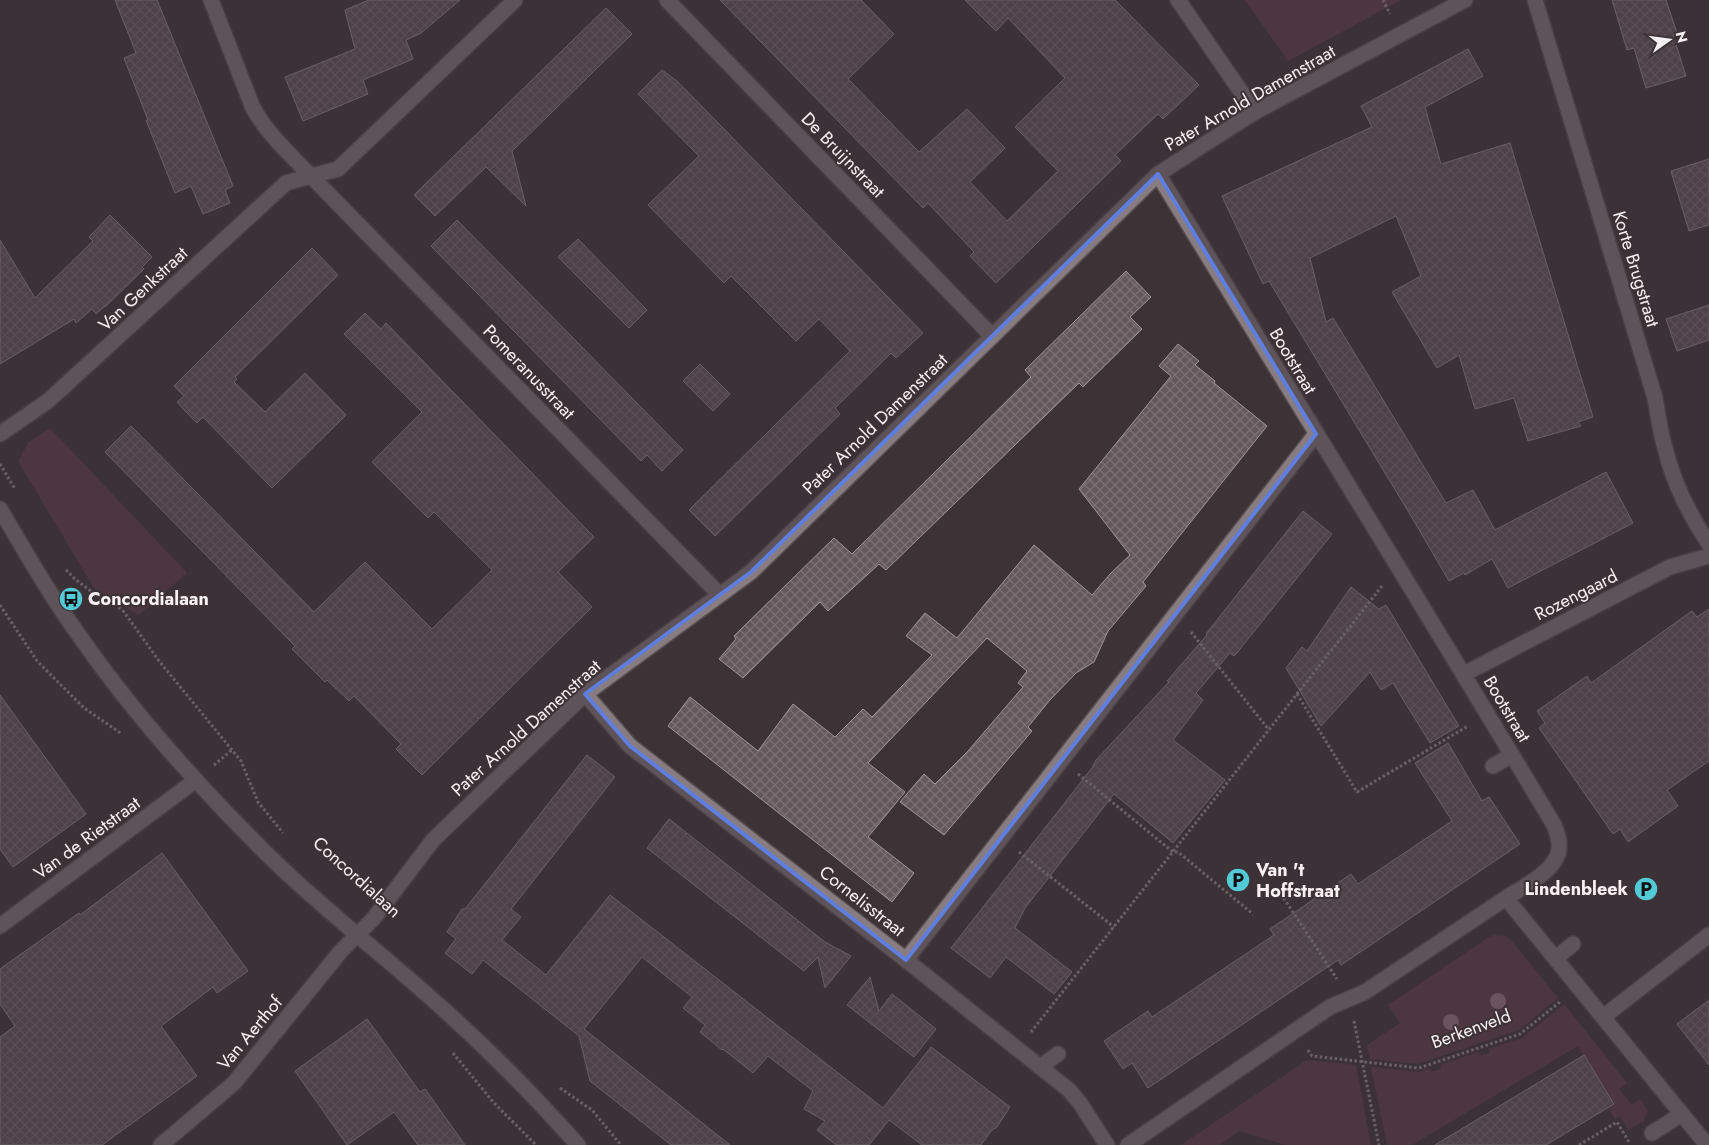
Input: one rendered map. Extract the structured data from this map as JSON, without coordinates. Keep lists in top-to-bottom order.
{
  "streets": {
    "street": [
      "Pater Arnold Damenstraat",
      "De Bruijnstraat",
      "Korte Brugstraat",
      "Van Genkstraat",
      "Bootstraat",
      "Pomeranusstraat",
      "Rozengaard",
      "Van de Rietstraat",
      "Cornelisstraat",
      "Van Aerthof"
    ],
    "path": ["Concordialaan", "Berkenveld"]
  },
  "crossings": [
    ["Pater Arnold Damenstraat", "De Bruijnstraat"],
    ["Pater Arnold Damenstraat", "Bootstraat"],
    ["Pater Arnold Damenstraat", "Pomeranusstraat"],
    ["Pater Arnold Damenstraat", "Cornelisstraat"],
    ["Pater Arnold Damenstraat", "Van Aerthof"],
    ["Van Genkstraat", "Pomeranusstraat"],
    ["Bootstraat", "Rozengaard"]
  ],
  "places": {
    "bus stop": ["Concordialaan"],
    "parking": ["Van 't Hoffstraat", "Lindenbleek"]
  },
  "north": "right"
}
